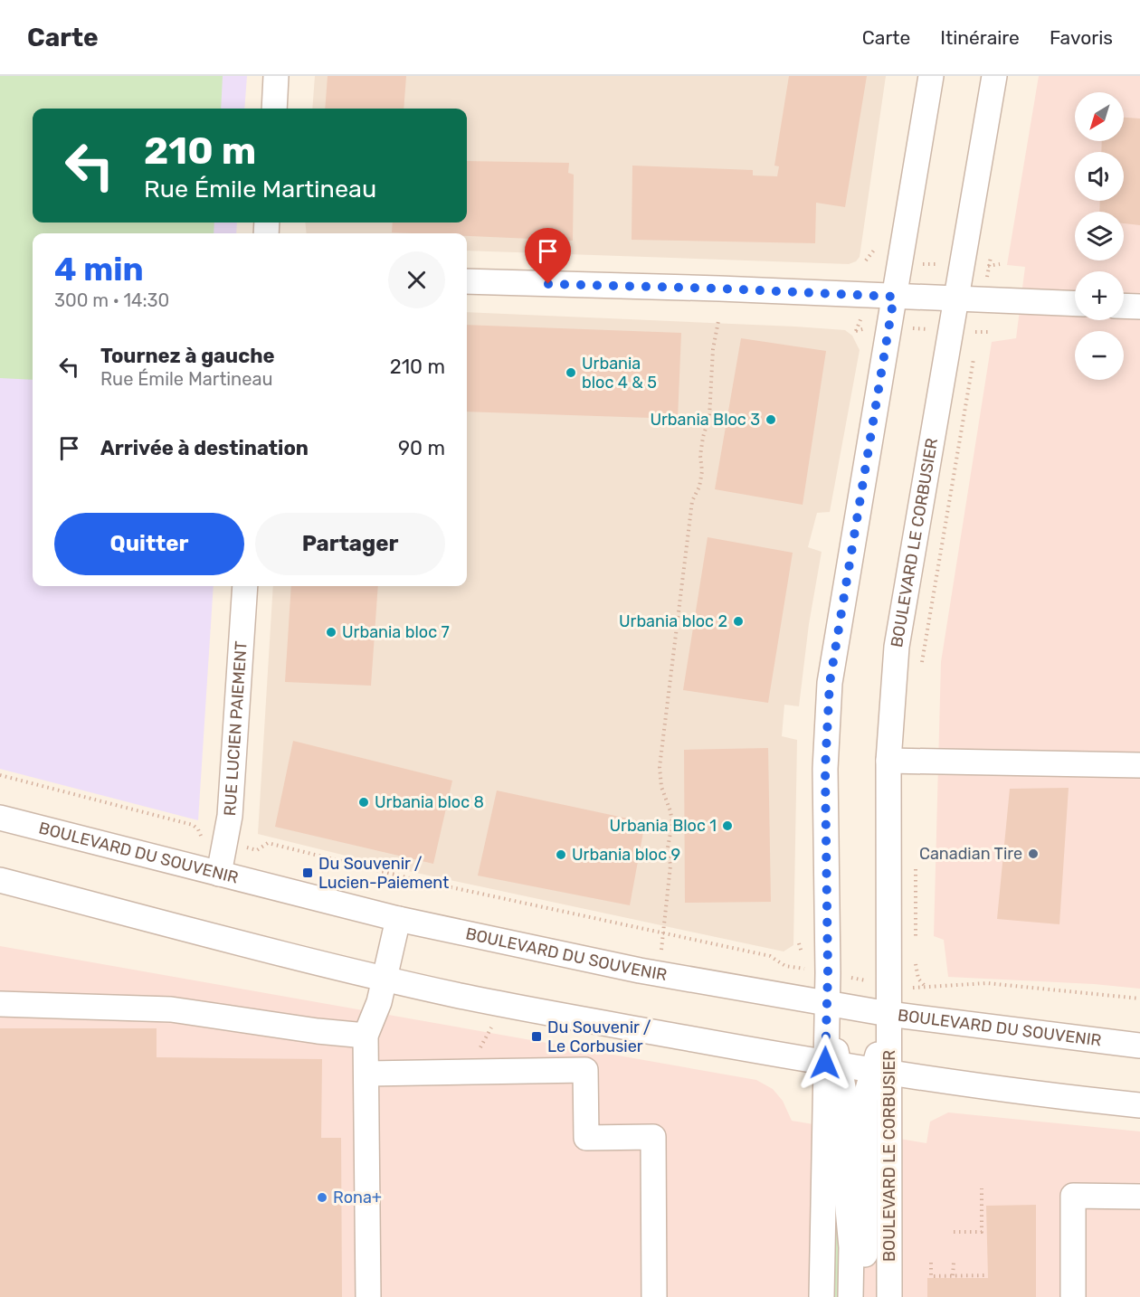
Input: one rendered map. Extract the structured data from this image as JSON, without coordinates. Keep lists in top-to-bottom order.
{
  "streets": {
    "street": ["BOULEVARD LE CORBUSIER", "RUE LUCIEN PAIEMENT", "BOULEVARD DU SOUVENIR"]
  },
  "crossings": [
    ["BOULEVARD LE CORBUSIER", "BOULEVARD DU SOUVENIR"],
    ["RUE LUCIEN PAIEMENT", "BOULEVARD DU SOUVENIR"]
  ],
  "places": {
    "other": [
      "Urbania bloc 4 & 5",
      "Urbania Bloc 3",
      "Urbania bloc 2",
      "Urbania bloc 7",
      "Urbania bloc 8",
      "Urbania Bloc 1",
      "Canadian Tire",
      "Urbania bloc 9",
      "Rona+"
    ],
    "transit": ["Du Souvenir / Lucien-Paiement", "Du Souvenir / Le Corbusier"]
  },
  "north": "bottom left",
  "page": {
    "header": "Carte",
    "nav": ["Carte", "Itinéraire", "Favoris"],
    "map_buttons": ["+", "−"],
    "turn": ["210 m", "Rue Émile Martineau"],
    "heading": ["4 min", "300 m · 14:30"],
    "list": [
      {
        "name": "Tournez à gauche",
        "note": "Rue Émile Martineau",
        "value": "210 m"
      },
      {
        "name": "Arrivée à destination",
        "value": "90 m"
      }
    ],
    "buttons": ["Quitter", "Partager"]
  }
}
